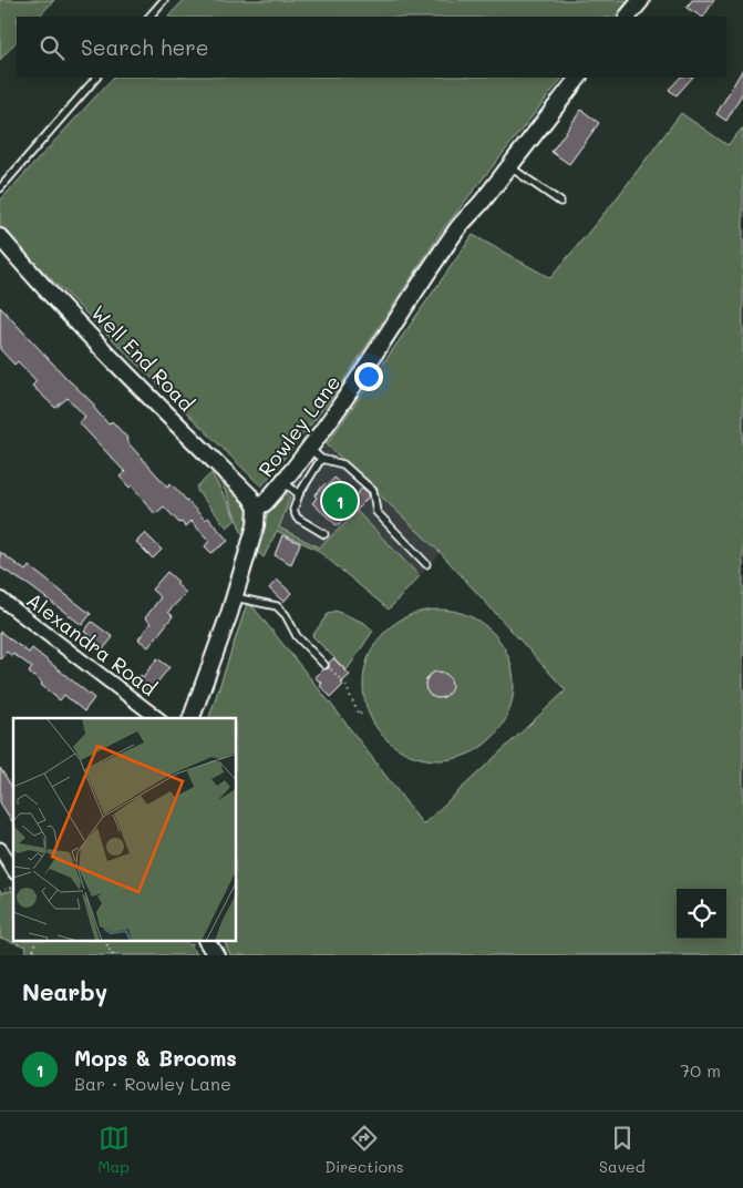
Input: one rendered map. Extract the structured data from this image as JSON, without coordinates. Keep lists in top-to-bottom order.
{
  "streets": {
    "street": ["Well End Road", "Rowley Lane", "Alexandra Road"]
  },
  "crossings": [
    ["Well End Road", "Rowley Lane"]
  ],
  "page": {
    "search": "Search here",
    "pins": "1",
    "heading": "Nearby",
    "list": [
      {
        "mark": "1",
        "name": "Mops & Brooms",
        "note": "Bar · Rowley Lane",
        "value": "70 m"
      }
    ],
    "nav": ["Map", "Directions", "Saved"]
  }
}
